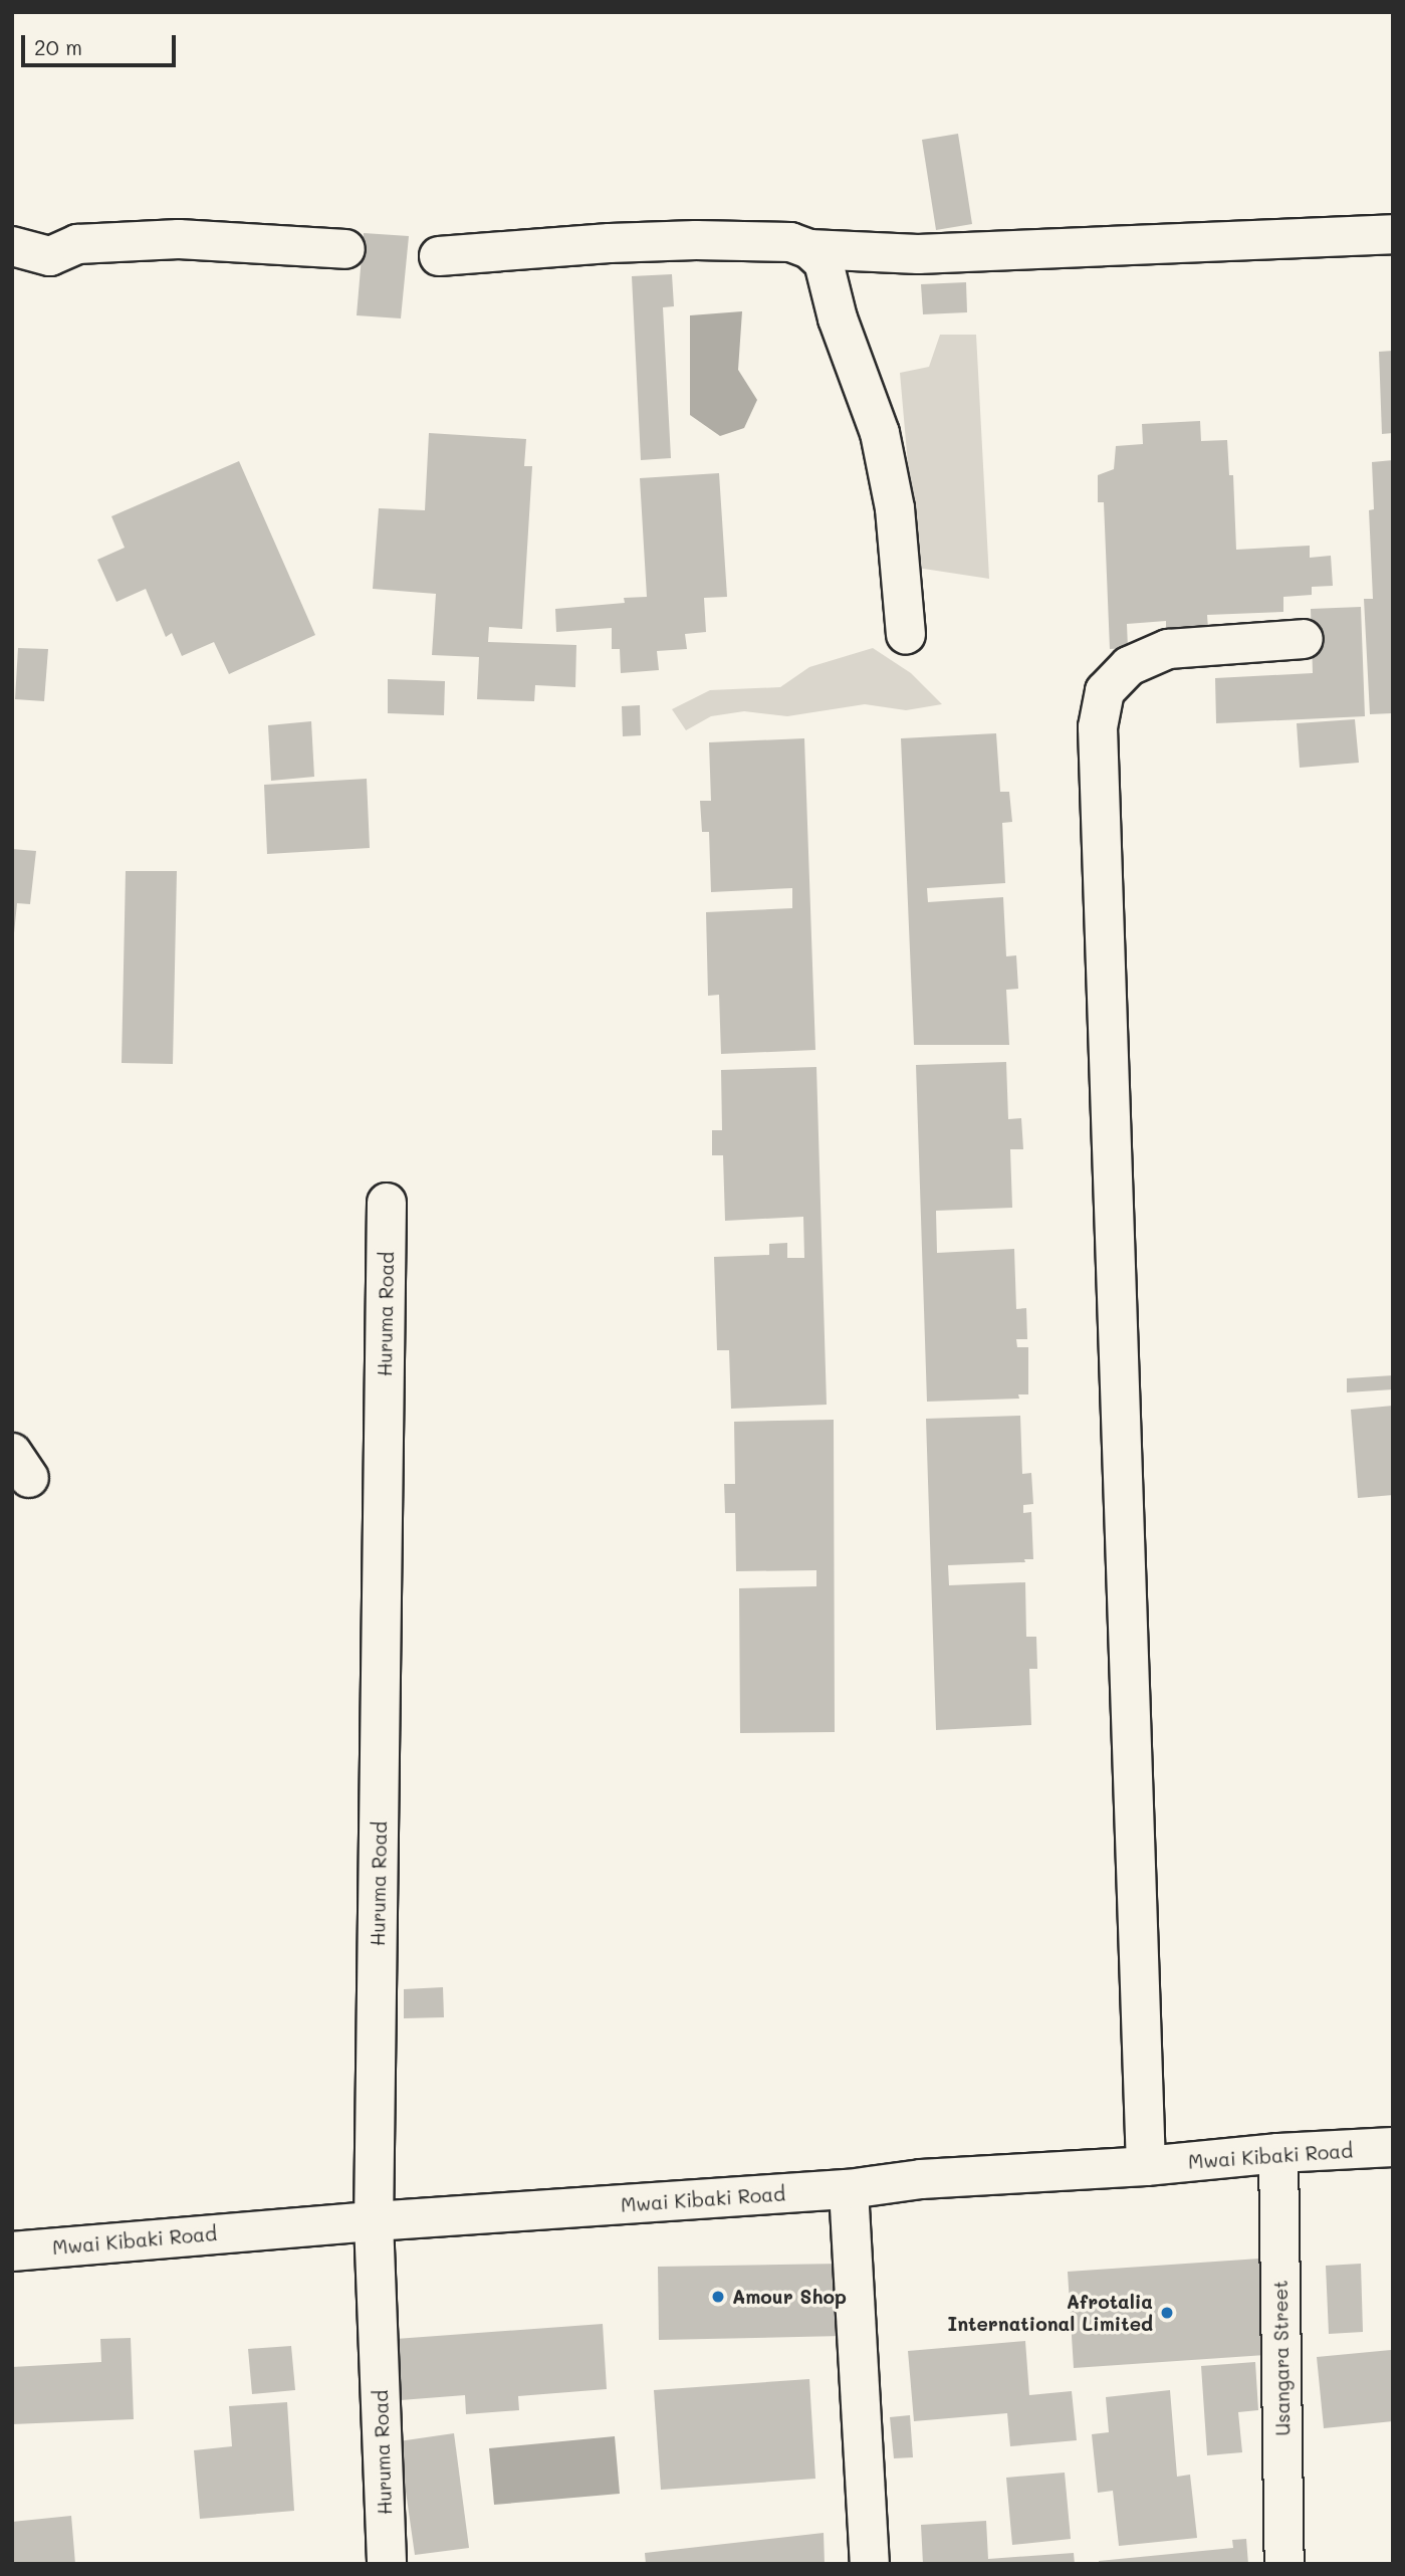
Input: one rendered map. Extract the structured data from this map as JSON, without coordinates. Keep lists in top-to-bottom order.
{
  "streets": {
    "street": ["Huruma Road", "Mwai Kibaki Road", "Usangara Street"]
  },
  "crossings": [
    ["Huruma Road", "Mwai Kibaki Road"],
    ["Mwai Kibaki Road", "Usangara Street"]
  ],
  "places": ["Amour Shop", "Afrotalia International Limited"],
  "scale_bar": "20 m"
}
